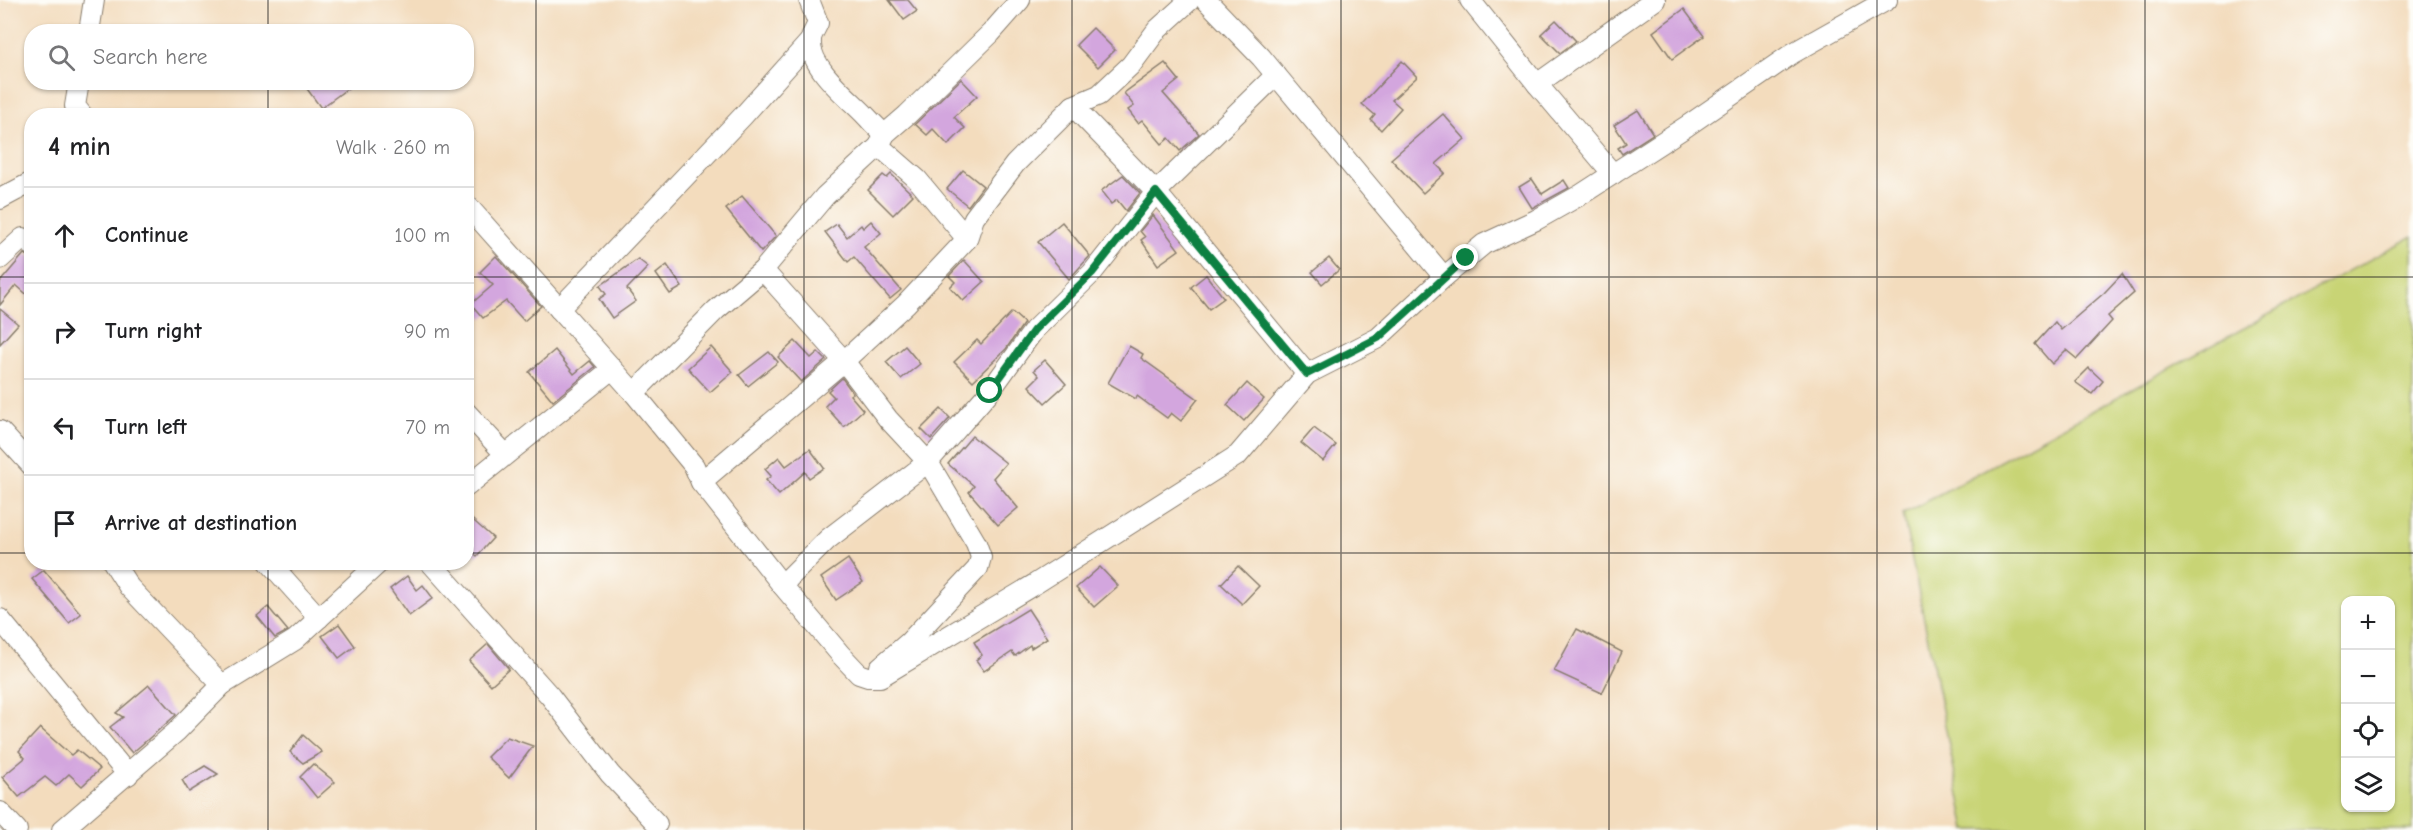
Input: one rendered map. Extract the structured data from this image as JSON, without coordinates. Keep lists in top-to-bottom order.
{
  "page": {
    "search": "Search here",
    "heading": ["4 min", "Walk · 260 m"],
    "list": [
      ["Continue", "100 m"],
      ["Turn right", "90 m"],
      ["Turn left", "70 m"],
      "Arrive at destination"
    ],
    "map_buttons": ["+", "−"]
  }
}
